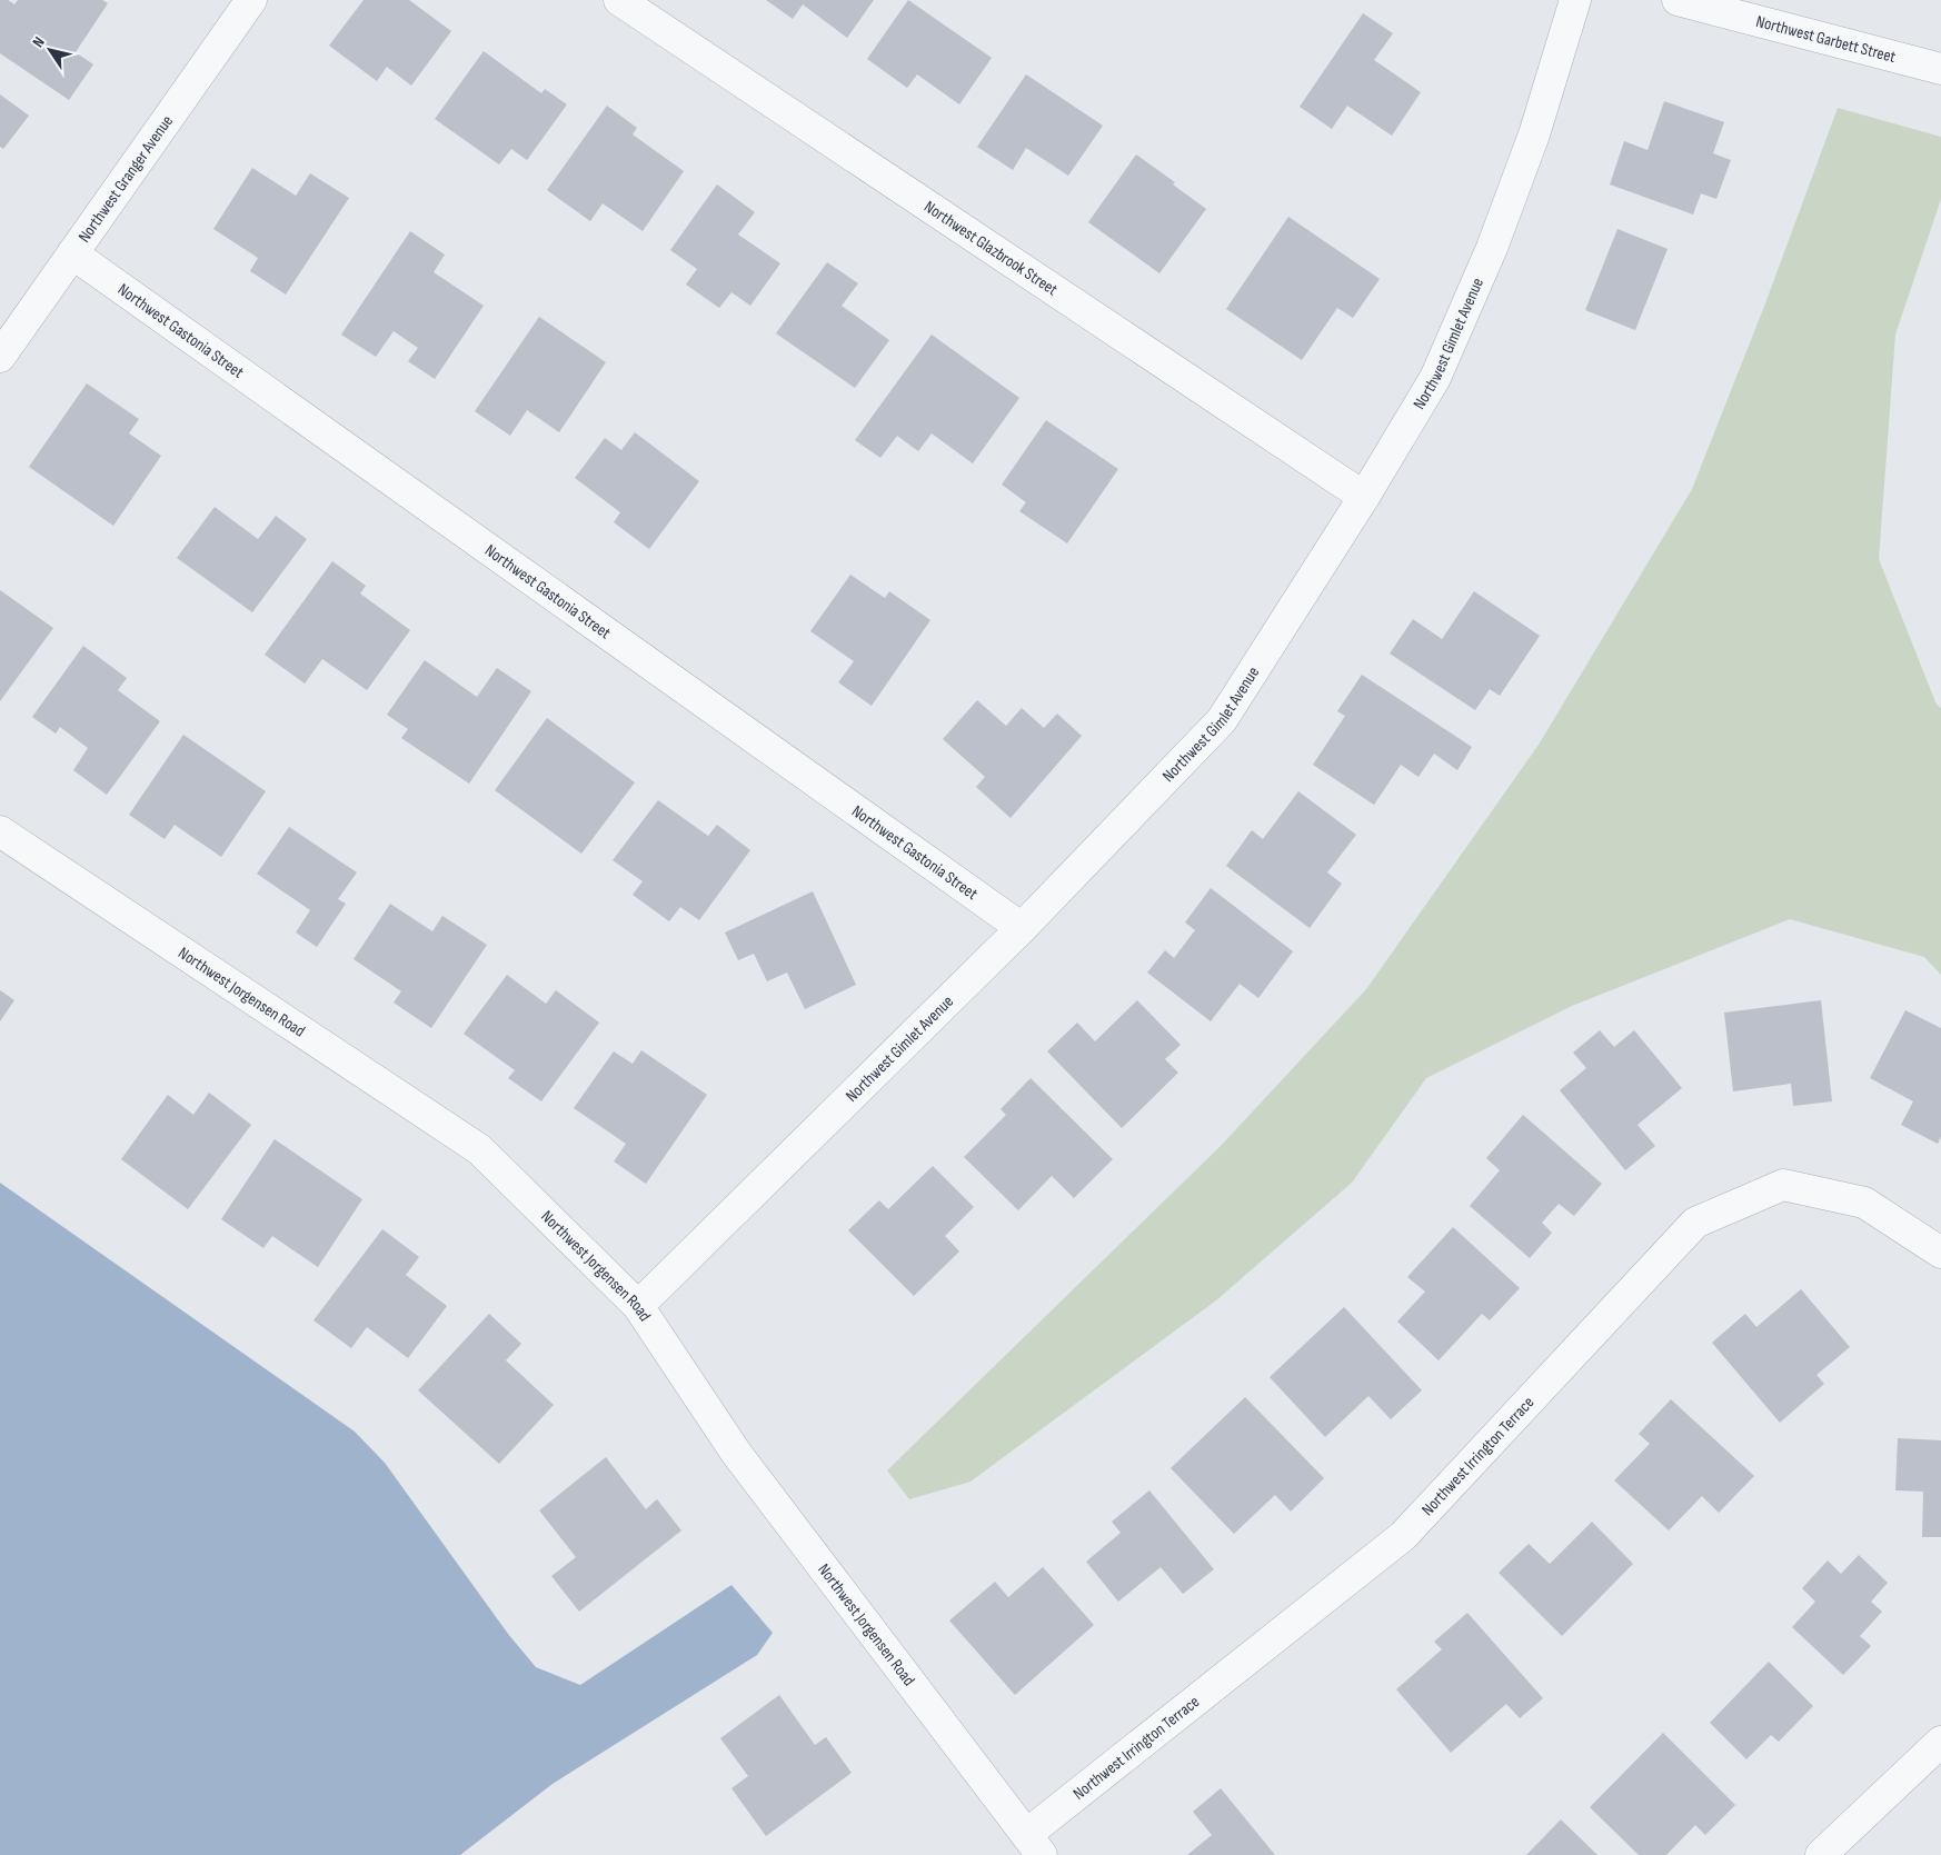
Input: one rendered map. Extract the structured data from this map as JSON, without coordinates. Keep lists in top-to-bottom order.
{
  "streets": {
    "street": [
      "Northwest Garbett Street",
      "Northwest Granger Avenue",
      "Northwest Glazbrook Street",
      "Northwest Gastonia Street",
      "Northwest Gimlet Avenue",
      "Northwest Jorgensen Road",
      "Northwest Irrington Terrace"
    ]
  },
  "crossings": [
    ["Northwest Granger Avenue", "Northwest Gastonia Street"],
    ["Northwest Glazbrook Street", "Northwest Gimlet Avenue"],
    ["Northwest Gastonia Street", "Northwest Gimlet Avenue"],
    ["Northwest Gimlet Avenue", "Northwest Jorgensen Road"],
    ["Northwest Jorgensen Road", "Northwest Irrington Terrace"]
  ],
  "north": "top left"
}
